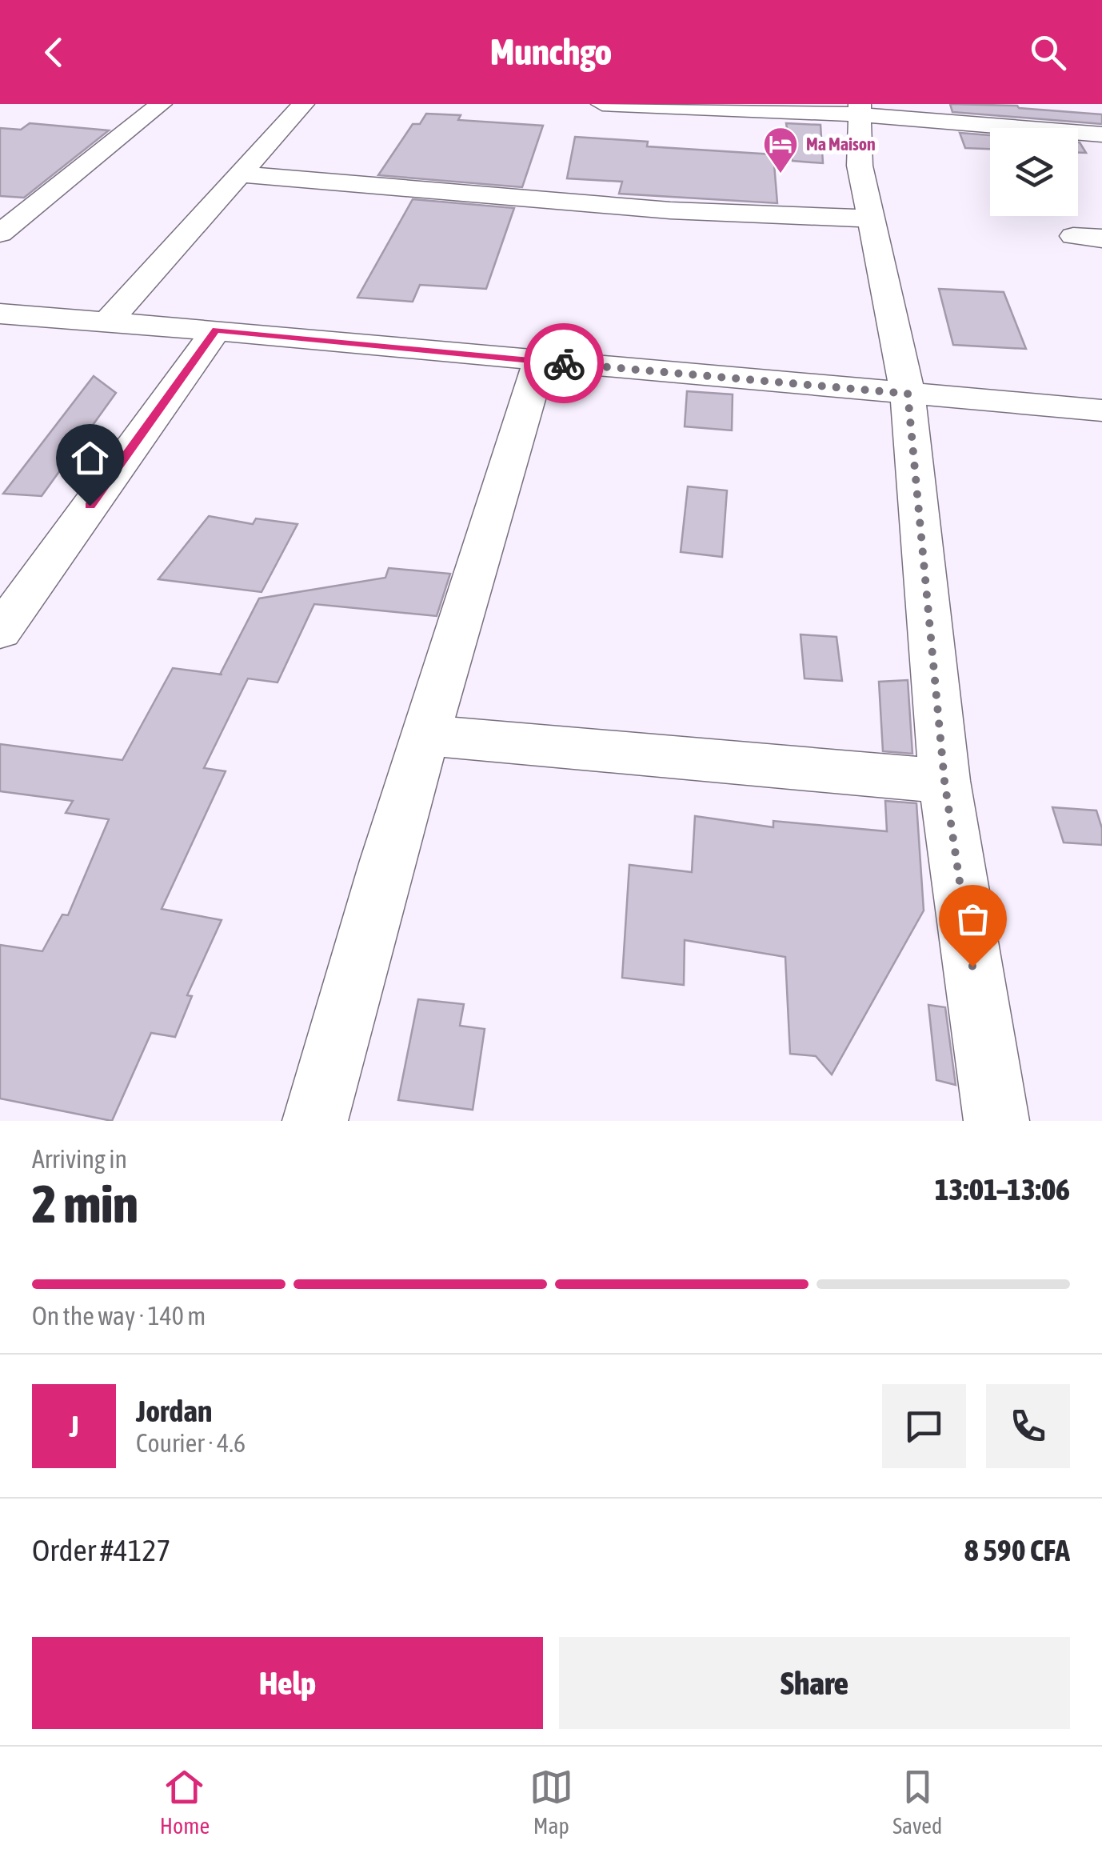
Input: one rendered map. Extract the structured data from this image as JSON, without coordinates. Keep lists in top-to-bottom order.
{
  "places": {
    "hotel": ["Ma Maison"]
  },
  "page": {
    "header": "Munchgo",
    "heading": ["2 min", "Arriving in", "13:01–13:06"],
    "panel": [
      "Jordan",
      "Courier · 4.6",
      "Order #4127",
      "8 590 CFA"
    ],
    "bar": "On the way · 140 m",
    "round": "J",
    "buttons": ["Help", "Share"],
    "tabs": ["Home", "Map", "Saved"]
  }
}
